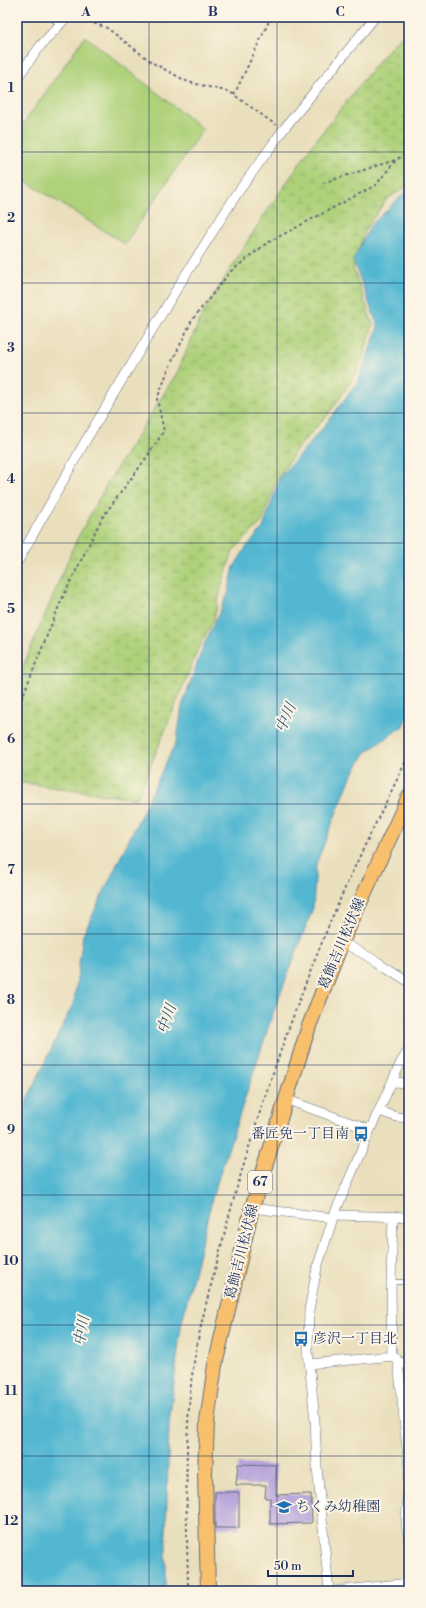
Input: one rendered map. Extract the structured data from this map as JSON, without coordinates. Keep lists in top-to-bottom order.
{
  "streets": {
    "main road": ["葛飾吉川松伏線", "67"]
  },
  "water": ["中川"],
  "places": {
    "bus stop": ["番匠免一丁目南", "彦沢一丁目北"],
    "school or university": ["ちくみ幼稚園"]
  },
  "scale_bar": "50 m",
  "grid": {
    "columns": ["A", "B", "C"],
    "rows": [
      "1",
      "2",
      "3",
      "4",
      "5",
      "6",
      "7",
      "8",
      "9",
      "10",
      "11",
      "12"
    ]
  }
}
